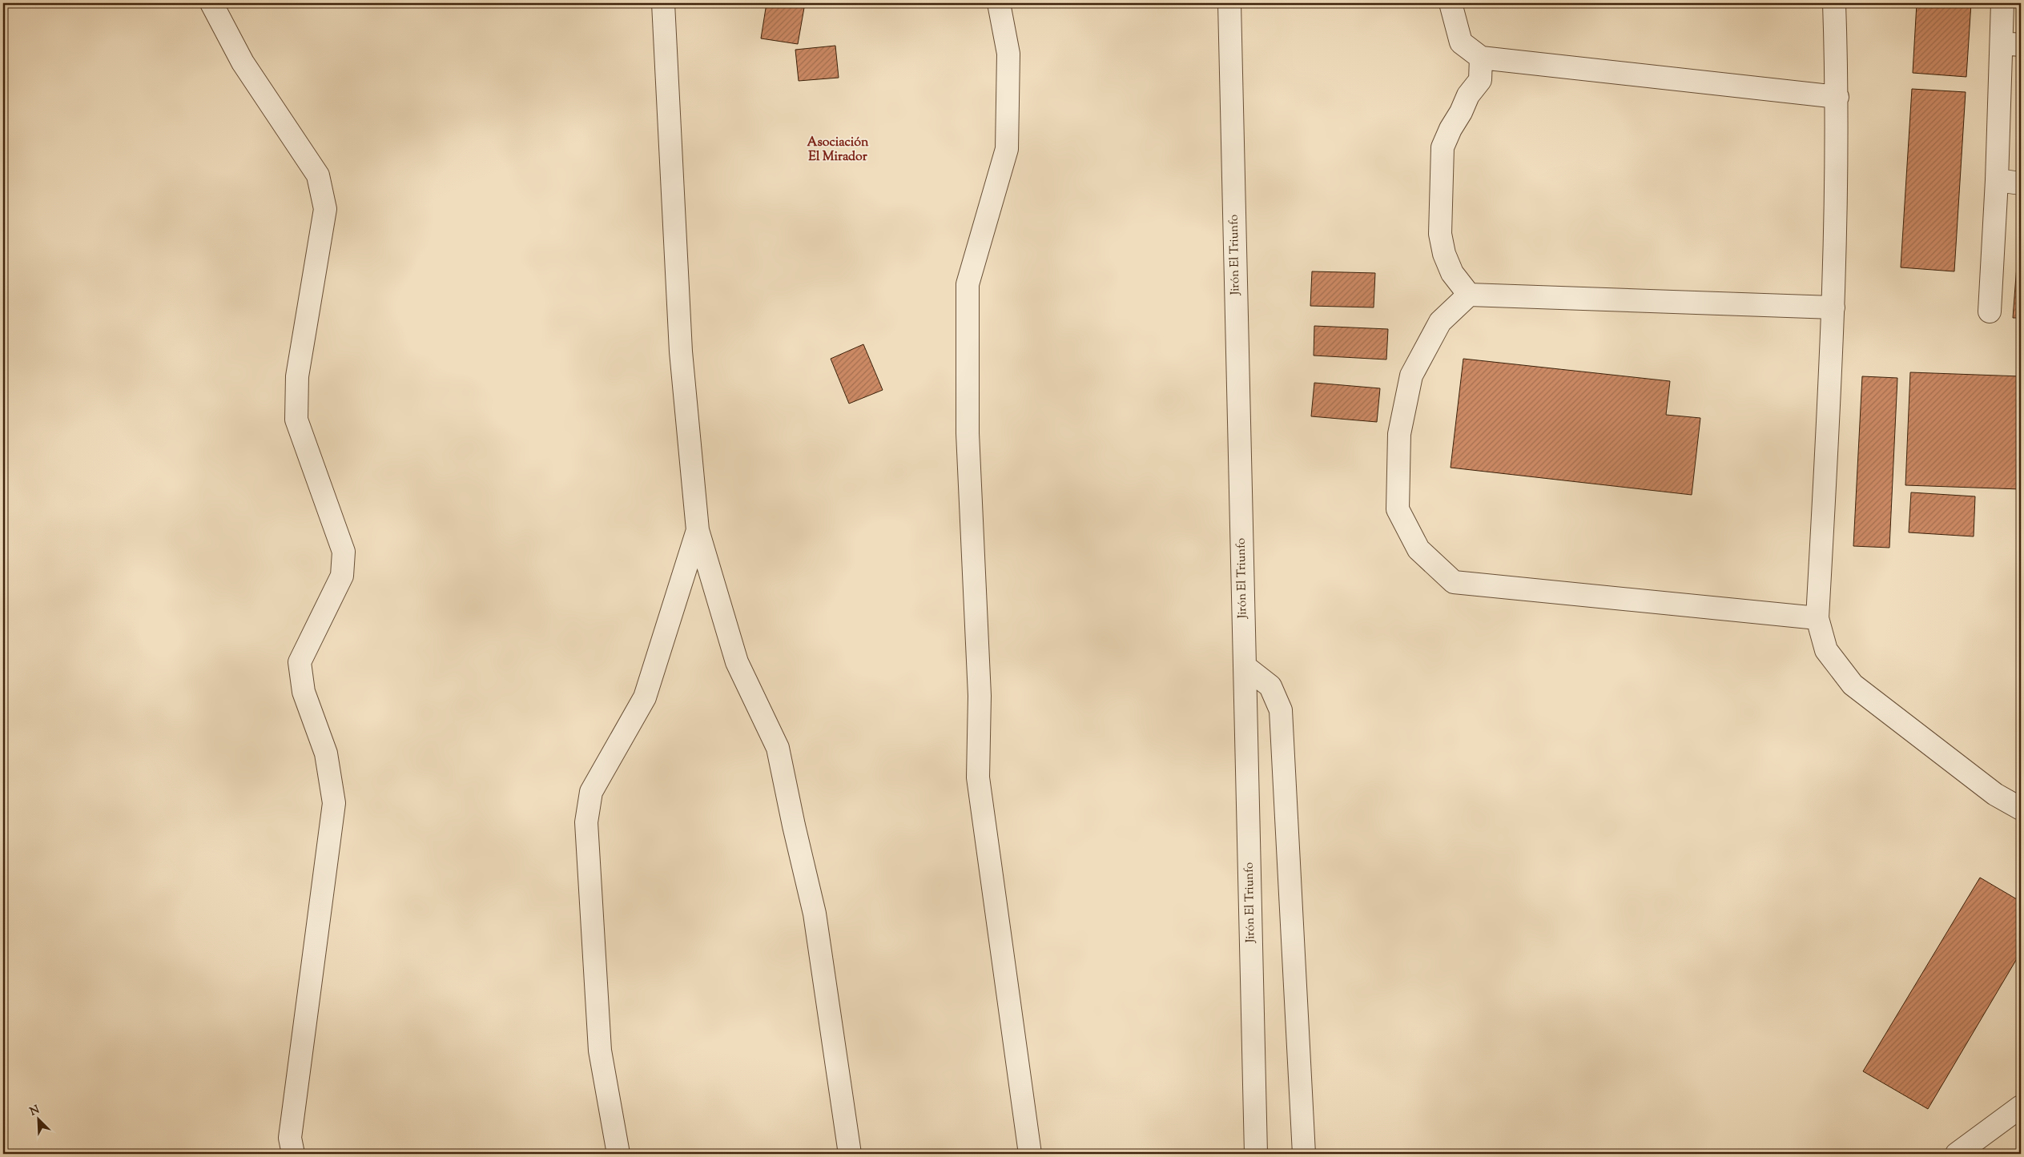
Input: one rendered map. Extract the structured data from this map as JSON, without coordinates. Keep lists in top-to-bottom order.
{
  "streets": {
    "street": ["Jirón El Triunfo"]
  },
  "districts": ["Asociación El Mirador"],
  "north": "top left"
}
